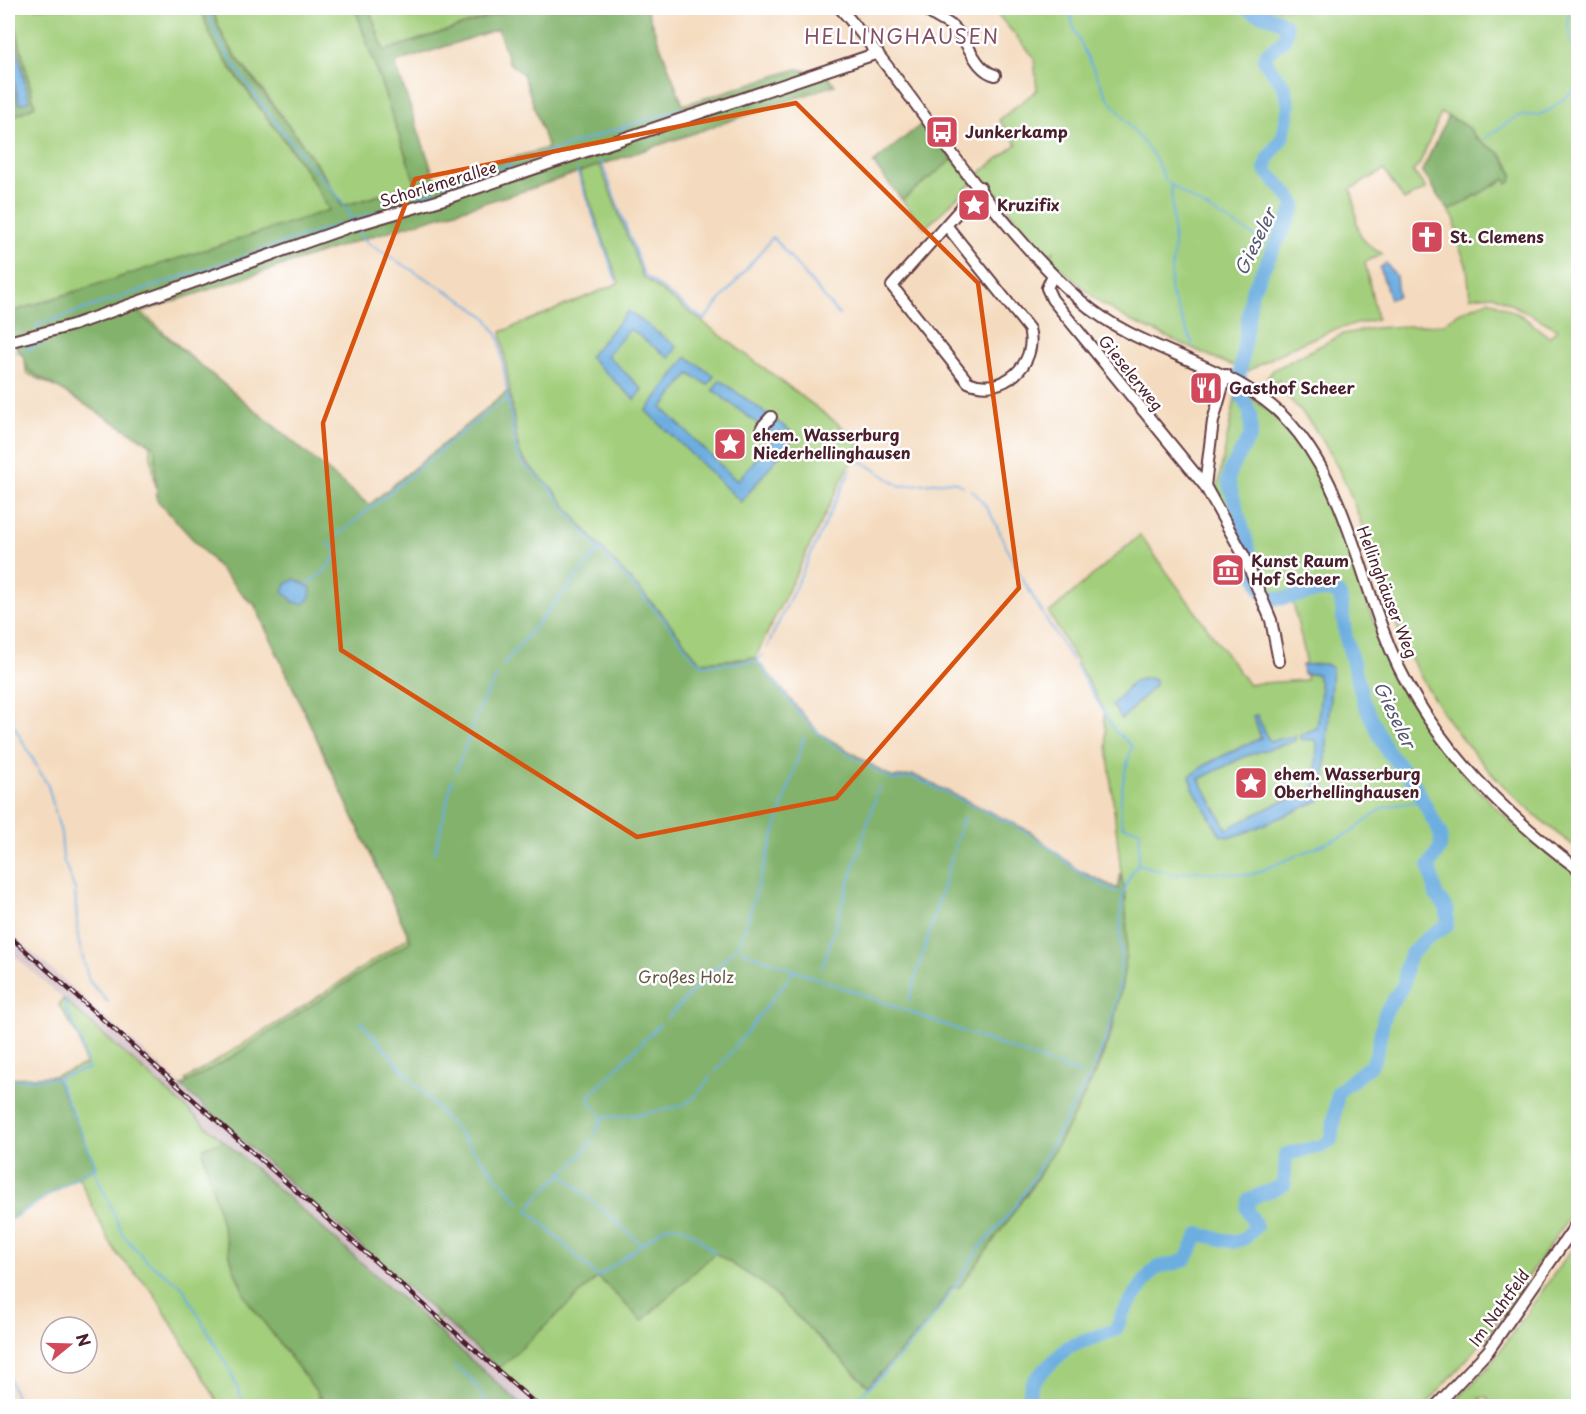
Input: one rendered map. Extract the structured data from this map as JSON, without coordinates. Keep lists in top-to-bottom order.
{
  "streets": {
    "street": [
      "Schorlemerallee",
      "Gieselerweg",
      "Hellinghäuser Weg",
      "Im Nahtfeld"
    ]
  },
  "crossings": [
    ["Schorlemerallee", "Hellinghäuser Weg"],
    ["Gieselerweg", "Hellinghäuser Weg"]
  ],
  "districts": ["HELLINGHAUSEN"],
  "water": ["Gieseler"],
  "parks": ["Großes Holz"],
  "places": {
    "bus stop": ["Junkerkamp"],
    "place": ["Kruzifix", "ehem. Wasserburg Niederhellinghausen", "ehem. Wasserburg Oberhellinghausen"],
    "church": ["St. Clemens"],
    "restaurant": ["Gasthof Scheer"],
    "museum": ["Kunst Raum Hof Scheer"]
  },
  "north": "right"
}
